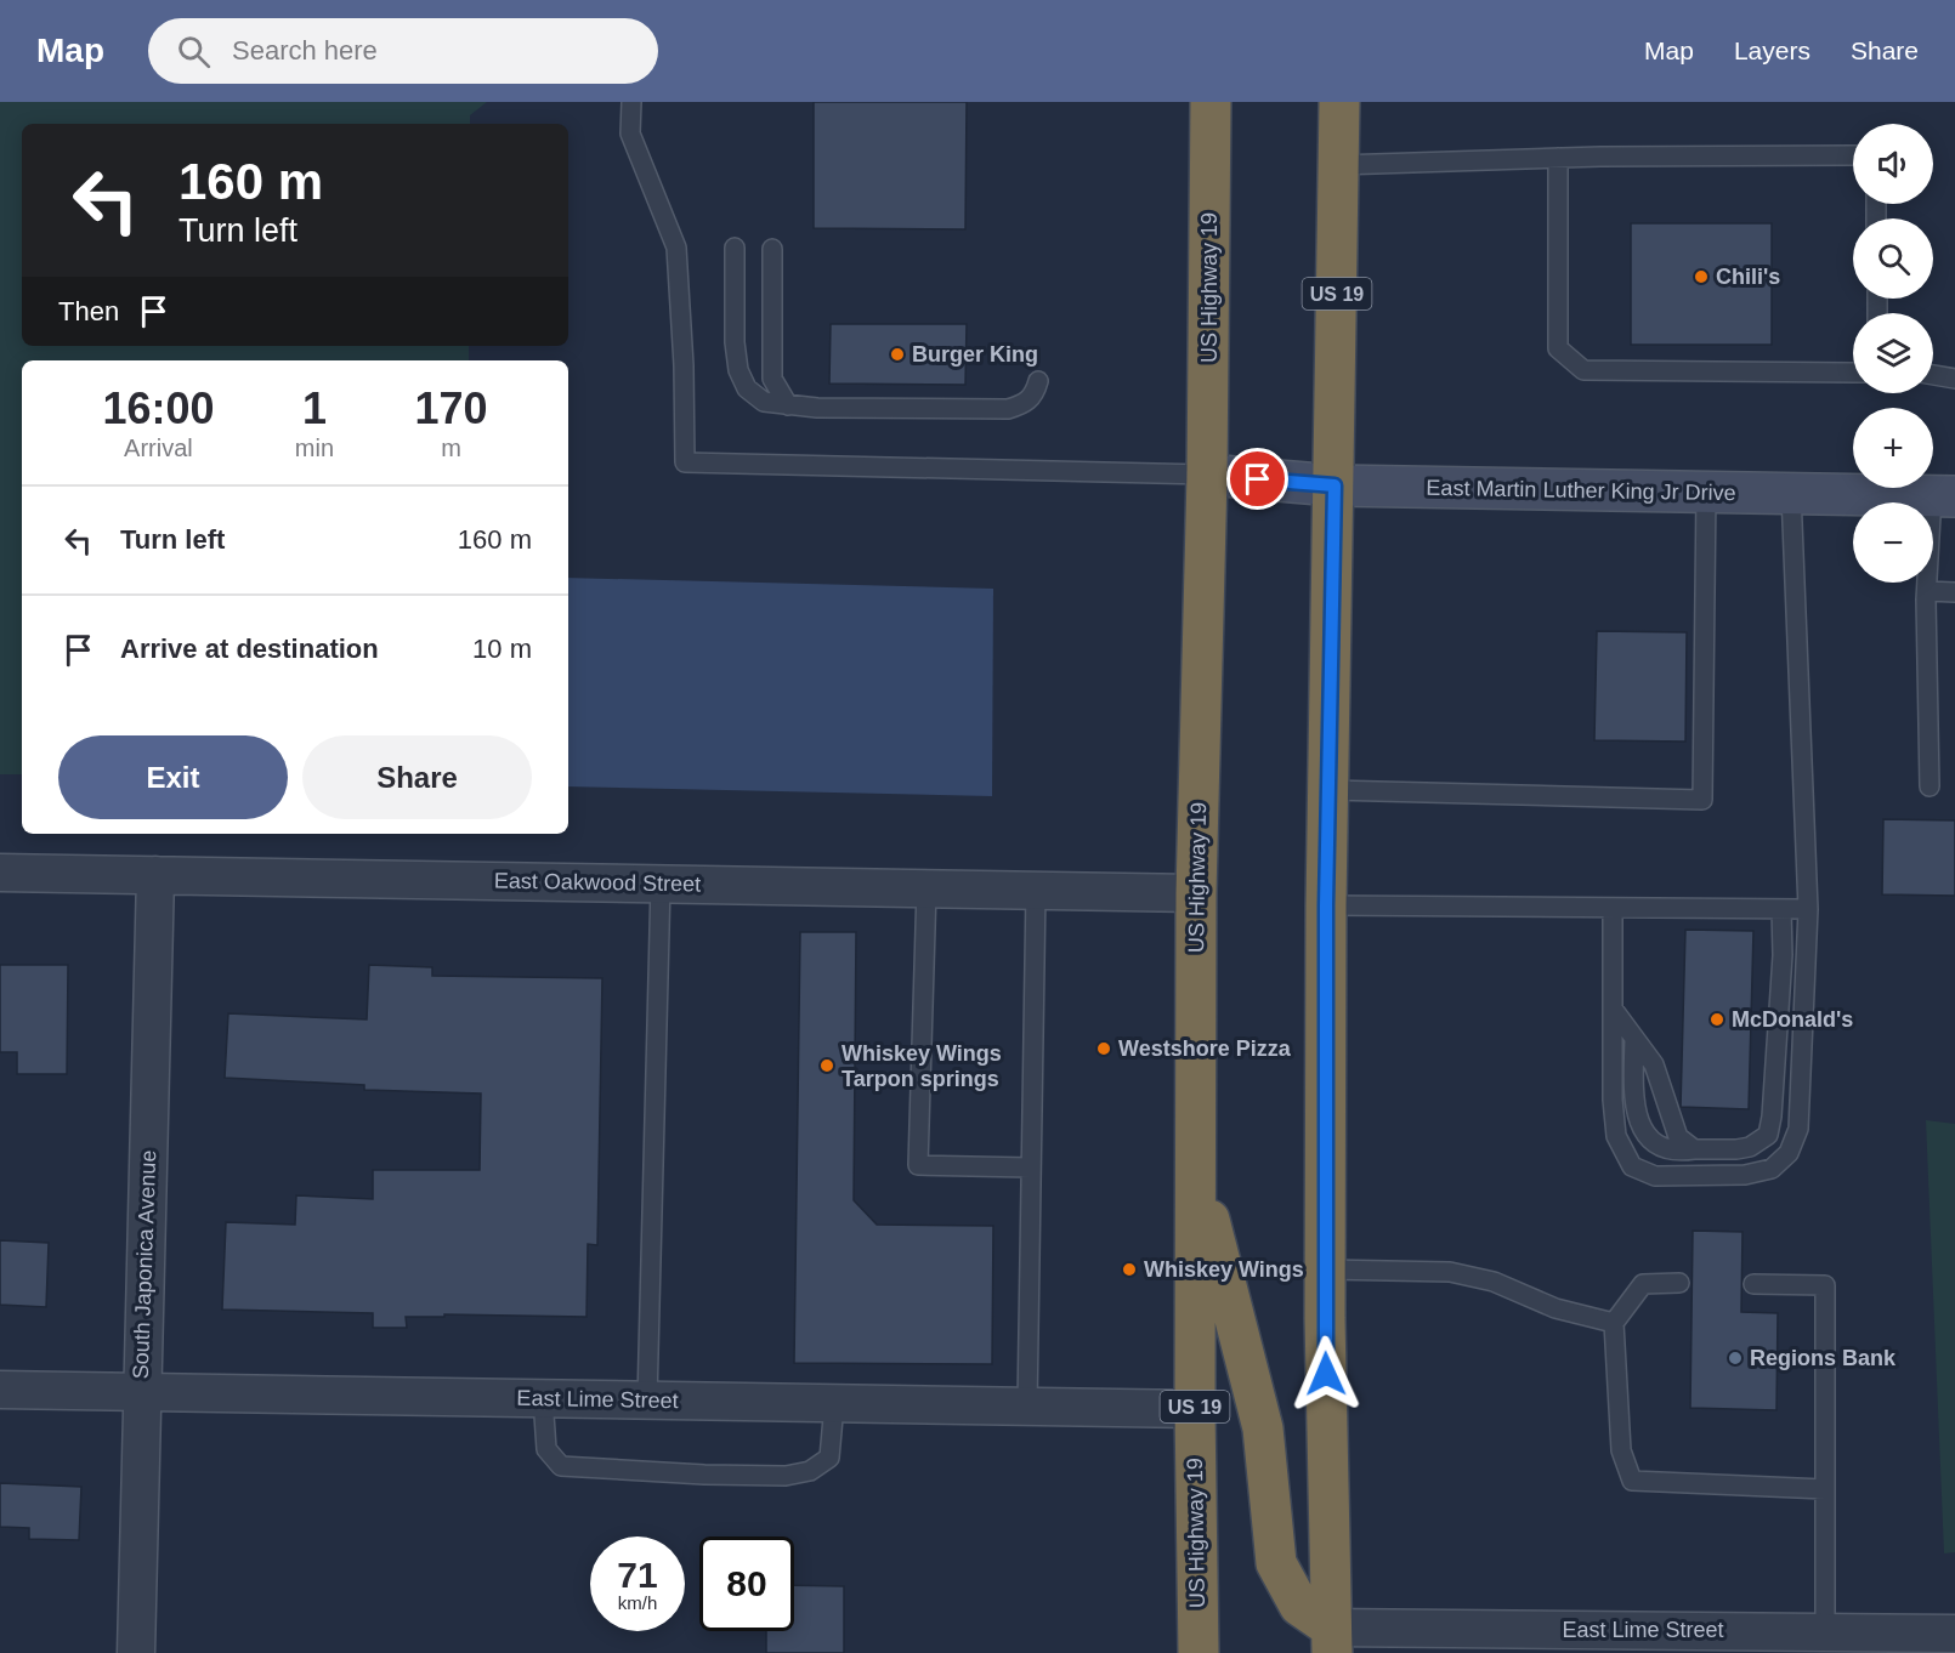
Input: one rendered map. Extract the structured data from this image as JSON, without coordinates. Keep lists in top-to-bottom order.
{
  "streets": {
    "highway": ["US Highway 19", "US 19"],
    "street": [
      "East Martin Luther King Jr Drive",
      "East Oakwood Street",
      "South Japonica Avenue",
      "East Lime Street"
    ]
  },
  "crossings": [
    ["US Highway 19", "East Martin Luther King Jr Drive"],
    ["US Highway 19", "East Oakwood Street"],
    ["US Highway 19", "East Lime Street"],
    ["US 19", "East Martin Luther King Jr Drive"],
    ["US 19", "East Lime Street"],
    ["East Oakwood Street", "South Japonica Avenue"],
    ["South Japonica Avenue", "East Lime Street"]
  ],
  "places": [
    "Chili's",
    "Burger King",
    "McDonald's",
    "Westshore Pizza",
    "Whiskey Wings Tarpon springs",
    "Whiskey Wings",
    "Regions Bank"
  ],
  "page": {
    "header": "Map",
    "search": "Search here",
    "nav": ["Map", "Layers", "Share"],
    "map_buttons": ["+", "−"],
    "turn": ["160 m", "Turn left"],
    "then": "Then",
    "eta": [
      "16:00",
      "Arrival",
      "1",
      "min",
      "170",
      "m"
    ],
    "list": [
      {
        "name": "Turn left",
        "value": "160 m"
      },
      {
        "name": "Arrive at destination",
        "value": "10 m"
      }
    ],
    "buttons": ["Exit", "Share"],
    "speed": "71 km/h",
    "limit": "80"
  }
}
